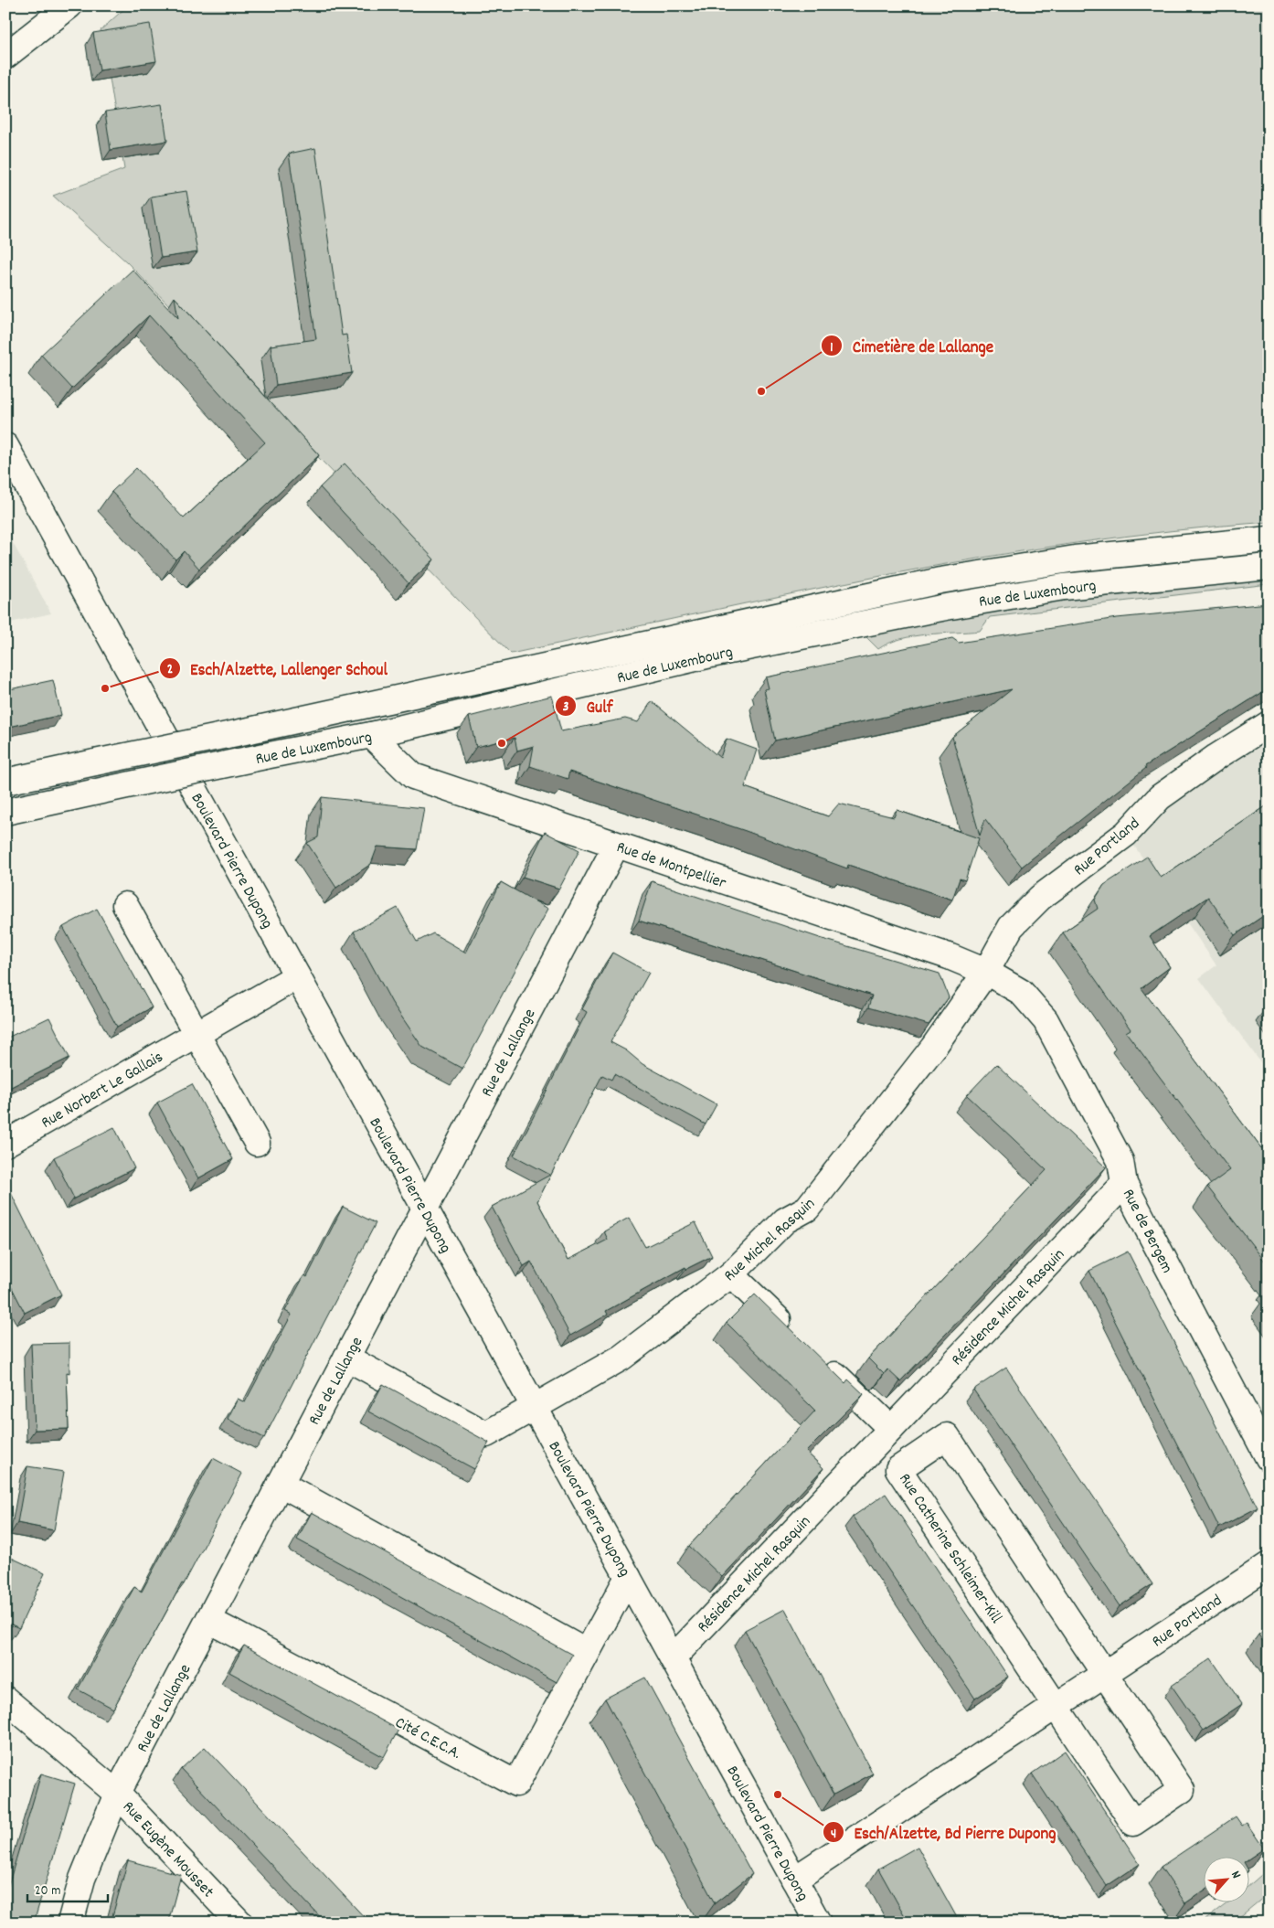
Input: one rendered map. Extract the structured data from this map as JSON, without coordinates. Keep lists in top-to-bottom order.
{
  "streets": {
    "street": [
      "Rue de Luxembourg",
      "Rue Portland",
      "Boulevard Pierre Dupong",
      "Rue de Montpellier",
      "Rue de Lallange",
      "Rue Norbert Le Gallais",
      "Rue de Bergem",
      "Rue Michel Rasquin",
      "Résidence Michel Rasquin",
      "Rue Catherine Schleimer-Kill",
      "Cité C.E.C.A.",
      "Rue Eugène Mousset"
    ]
  },
  "crossings": [
    ["Rue de Luxembourg", "Rue de Montpellier"],
    ["Rue Portland", "Rue de Montpellier"],
    ["Rue Portland", "Rue de Bergem"],
    ["Rue Portland", "Rue Michel Rasquin"],
    ["Rue Portland", "Rue Catherine Schleimer-Kill"],
    ["Boulevard Pierre Dupong", "Rue de Lallange"],
    ["Boulevard Pierre Dupong", "Rue Norbert Le Gallais"],
    ["Boulevard Pierre Dupong", "Rue Michel Rasquin"],
    ["Boulevard Pierre Dupong", "Résidence Michel Rasquin"],
    ["Boulevard Pierre Dupong", "Cité C.E.C.A."],
    ["Rue de Montpellier", "Rue de Lallange"],
    ["Rue de Montpellier", "Rue de Bergem"],
    ["Rue de Montpellier", "Rue Michel Rasquin"],
    ["Rue de Lallange", "Rue Michel Rasquin"],
    ["Rue de Lallange", "Cité C.E.C.A."],
    ["Rue de Lallange", "Rue Eugène Mousset"],
    ["Rue de Bergem", "Rue Michel Rasquin"],
    ["Rue de Bergem", "Résidence Michel Rasquin"]
  ],
  "places": [
    "Cimetière de Lallange",
    "Esch/Alzette, Lallenger Schoul",
    "Gulf",
    "Esch/Alzette, Bd Pierre Dupong"
  ],
  "scale_bar": "20 m",
  "north": "top right"
}
